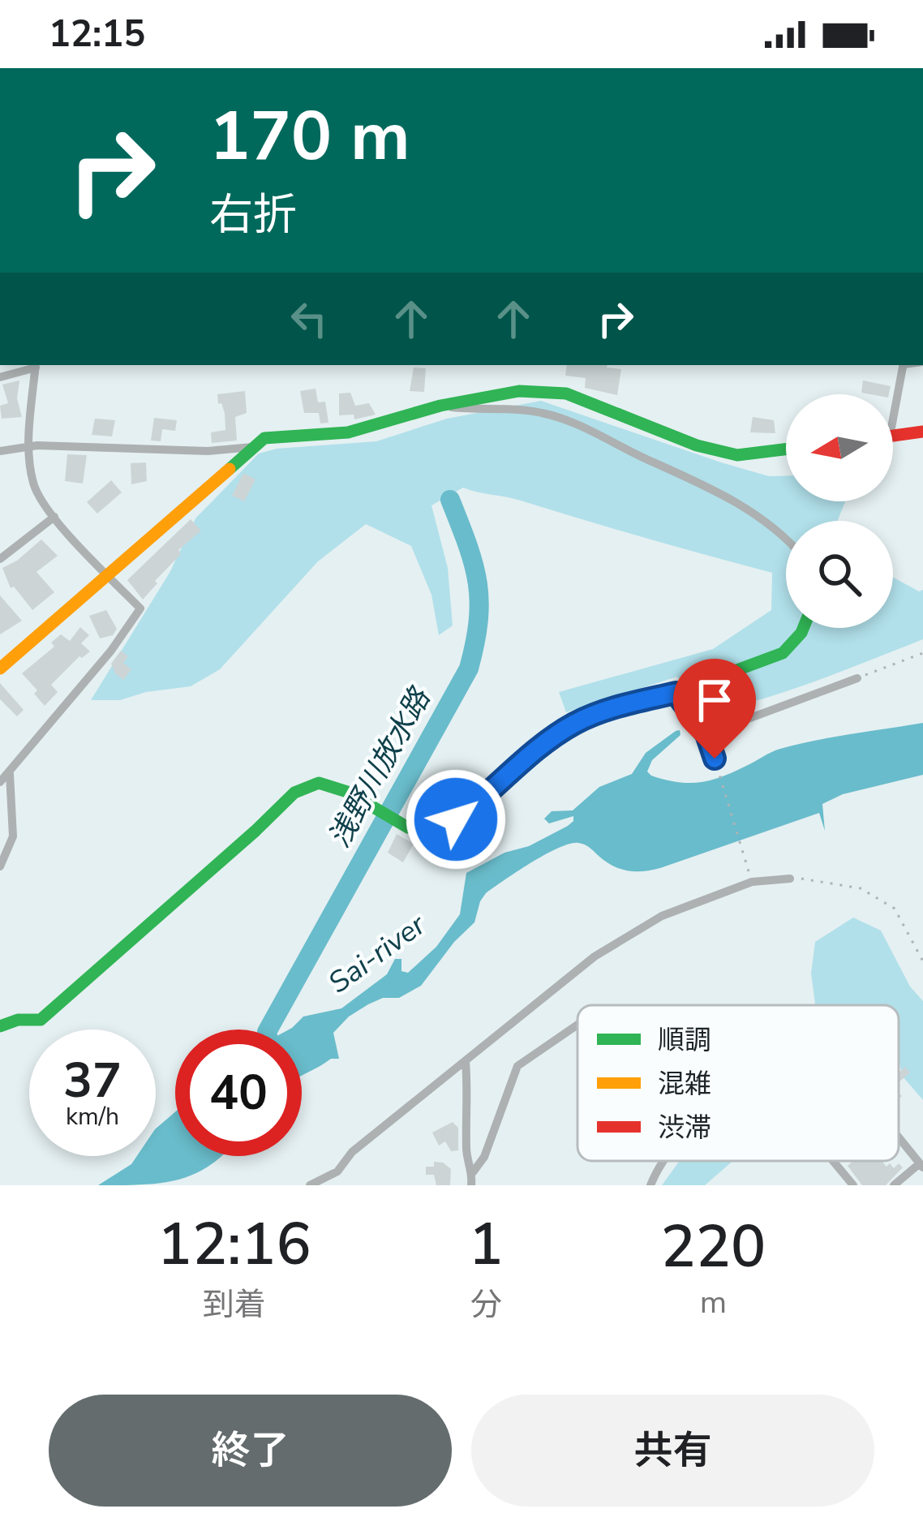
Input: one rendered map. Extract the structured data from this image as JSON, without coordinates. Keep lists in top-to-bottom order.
{
  "water": ["浅野川放水路", "Sai-river"],
  "legend": ["順調", "混雑", "渋滞"],
  "north": "left",
  "page": {
    "status": "12:15",
    "turn": ["170 m", "右折"],
    "speed": "37 km/h",
    "limit": "40",
    "eta": [
      "12:16",
      "到着",
      "1",
      "分",
      "220",
      "m"
    ],
    "buttons": ["終了", "共有"]
  }
}
